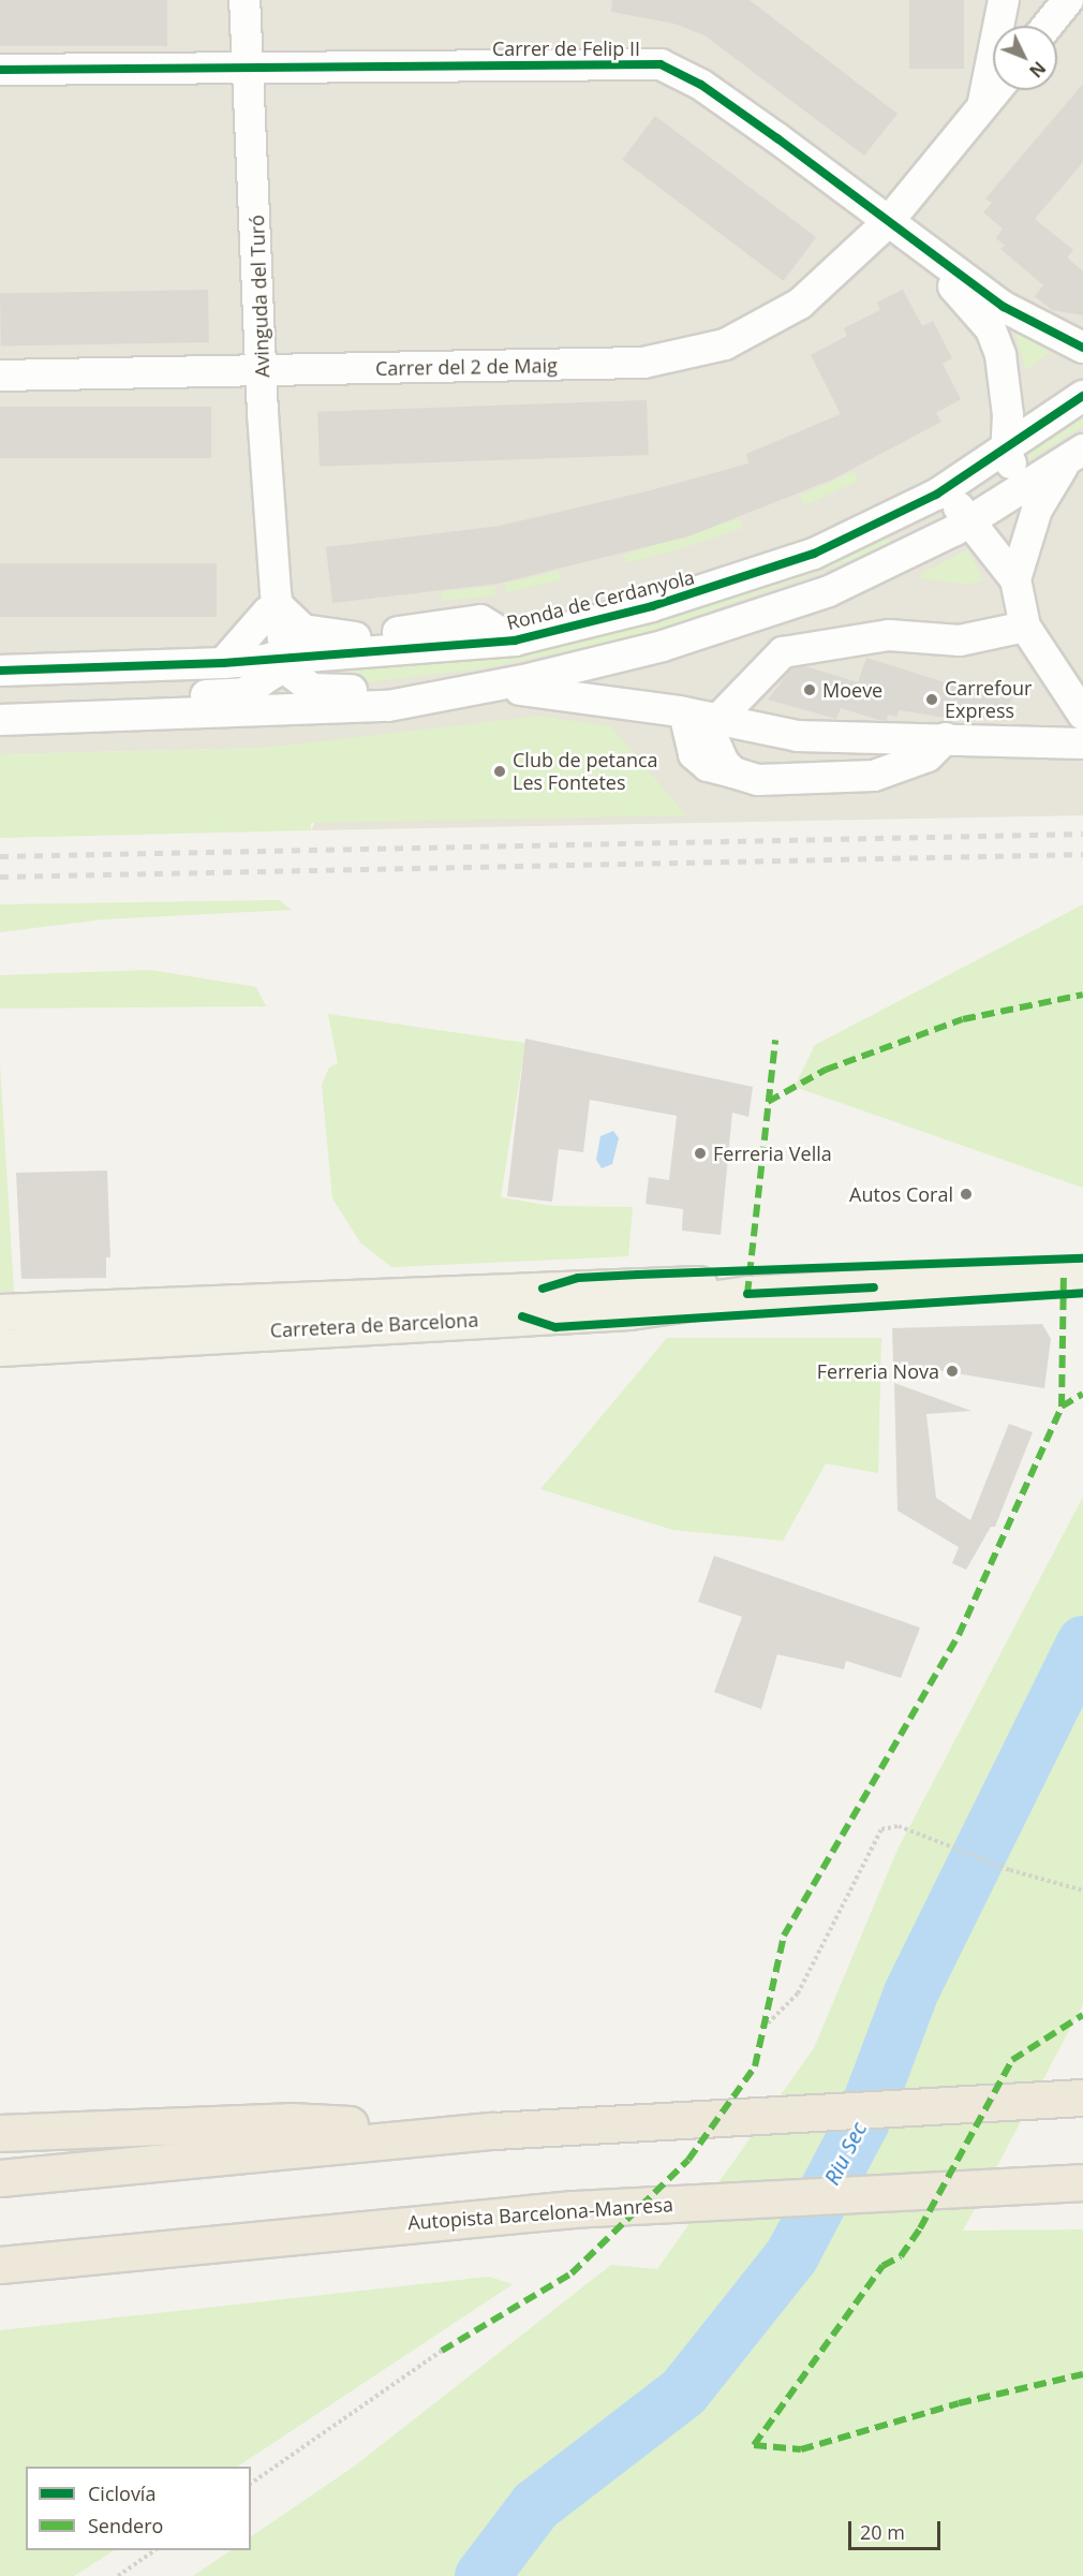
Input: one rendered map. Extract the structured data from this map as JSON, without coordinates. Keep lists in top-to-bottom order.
{
  "streets": {
    "highway": ["Autopista Barcelona-Manresa"],
    "main road": ["Carretera de Barcelona"],
    "street": [
      "Carrer de Felip II",
      "Avinguda del Turó",
      "Carrer del 2 de Maig",
      "Ronda de Cerdanyola"
    ]
  },
  "crossings": [
    ["Carrer de Felip II", "Avinguda del Turó"],
    ["Carrer de Felip II", "Carrer del 2 de Maig"],
    ["Carrer de Felip II", "Ronda de Cerdanyola"],
    ["Avinguda del Turó", "Carrer del 2 de Maig"],
    ["Avinguda del Turó", "Ronda de Cerdanyola"]
  ],
  "water": ["Riu Sec"],
  "places": [
    "Moeve",
    "Carrefour Express",
    "Club de petanca Les Fontetes",
    "Ferreria Vella",
    "Autos Coral",
    "Ferreria Nova"
  ],
  "legend": ["Ciclovía", "Sendero"],
  "scale_bar": "20 m",
  "north": "bottom right"
}
